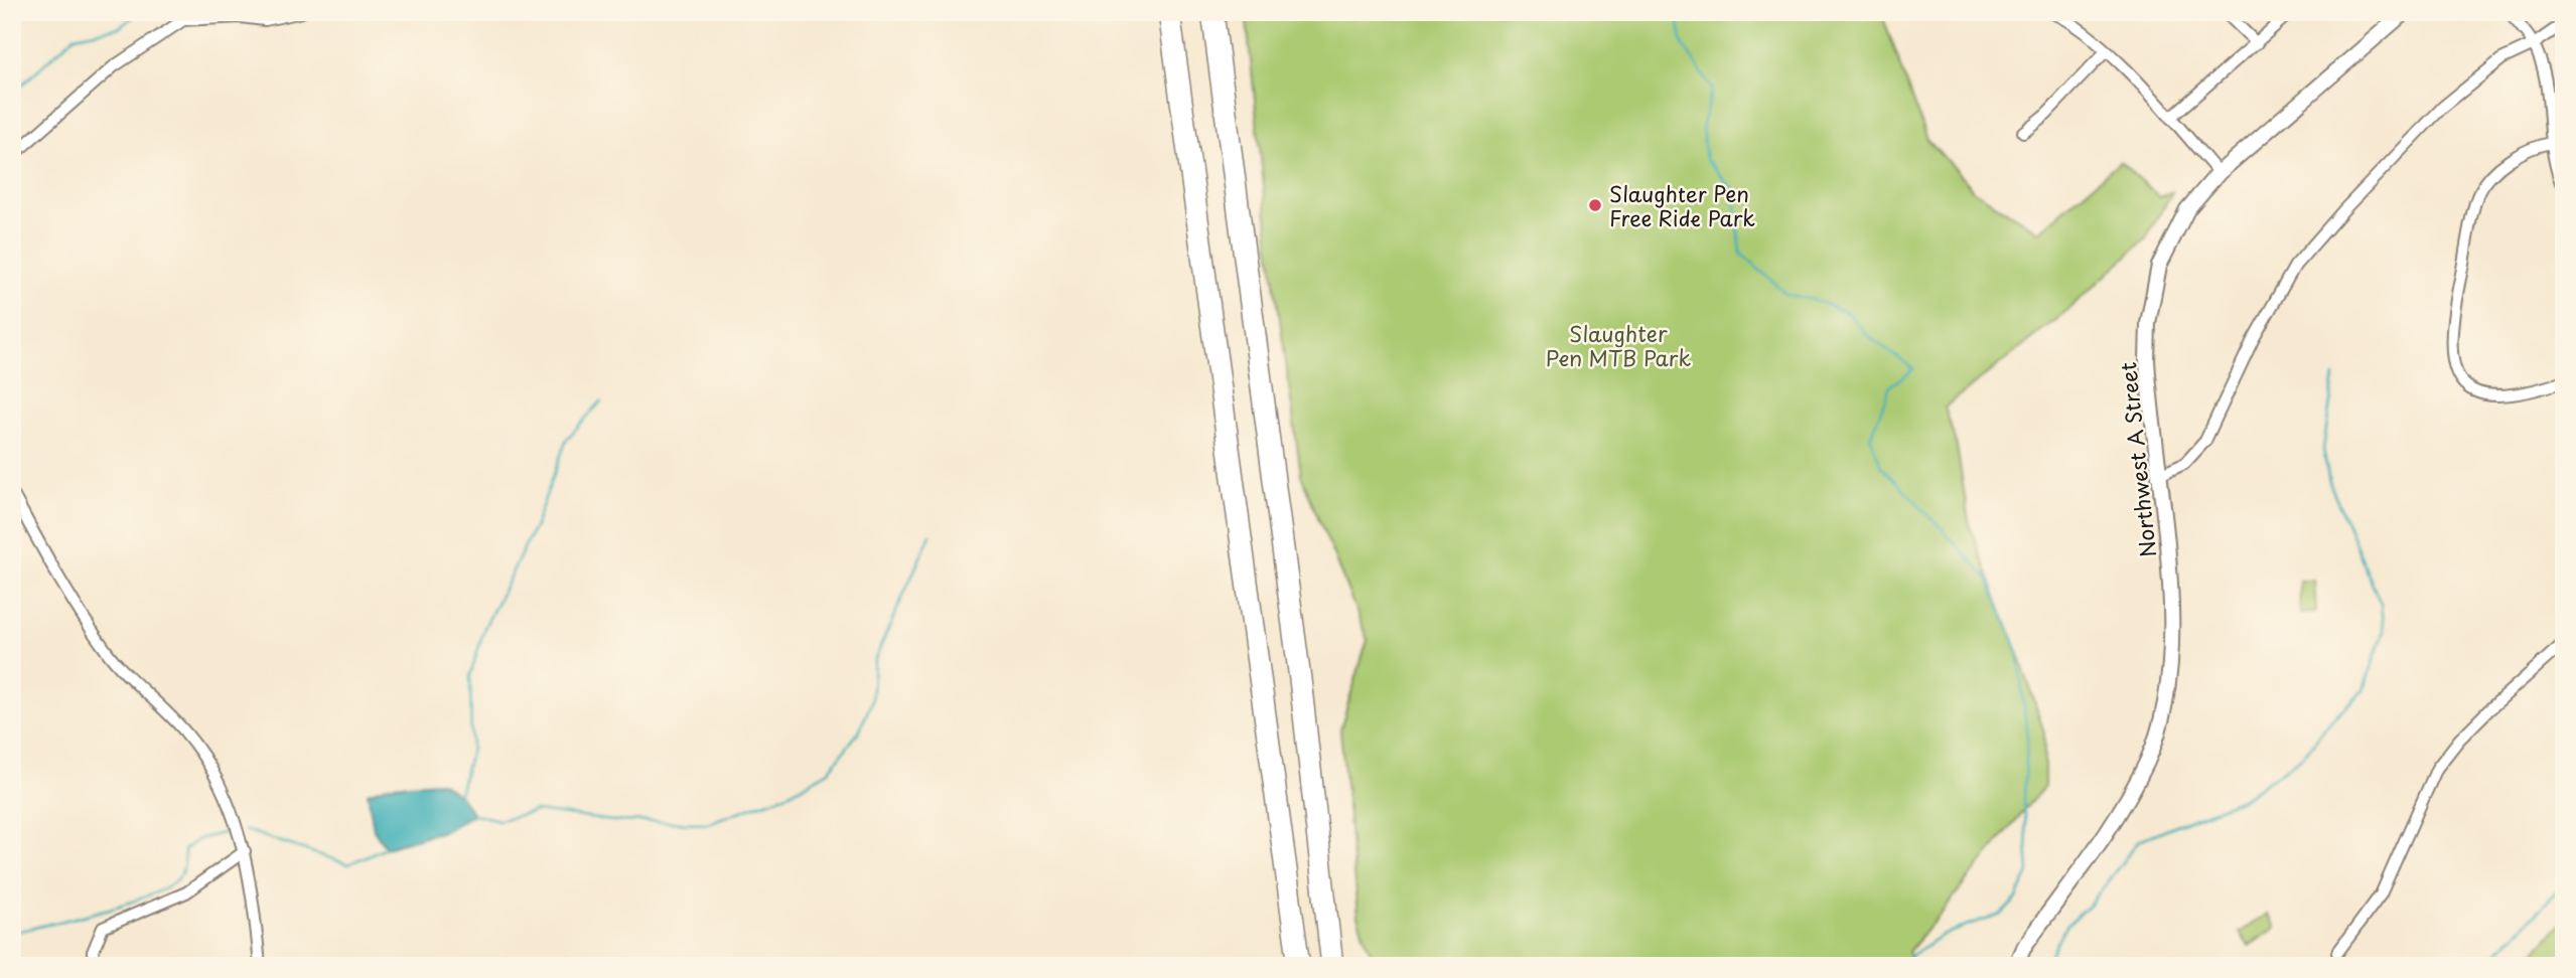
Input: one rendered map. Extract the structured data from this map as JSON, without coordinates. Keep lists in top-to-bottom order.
{
  "streets": {
    "street": ["Northwest A Street"]
  },
  "parks": ["Slaughter Pen MTB Park"],
  "places": ["Slaughter Pen Free Ride Park"]
}
